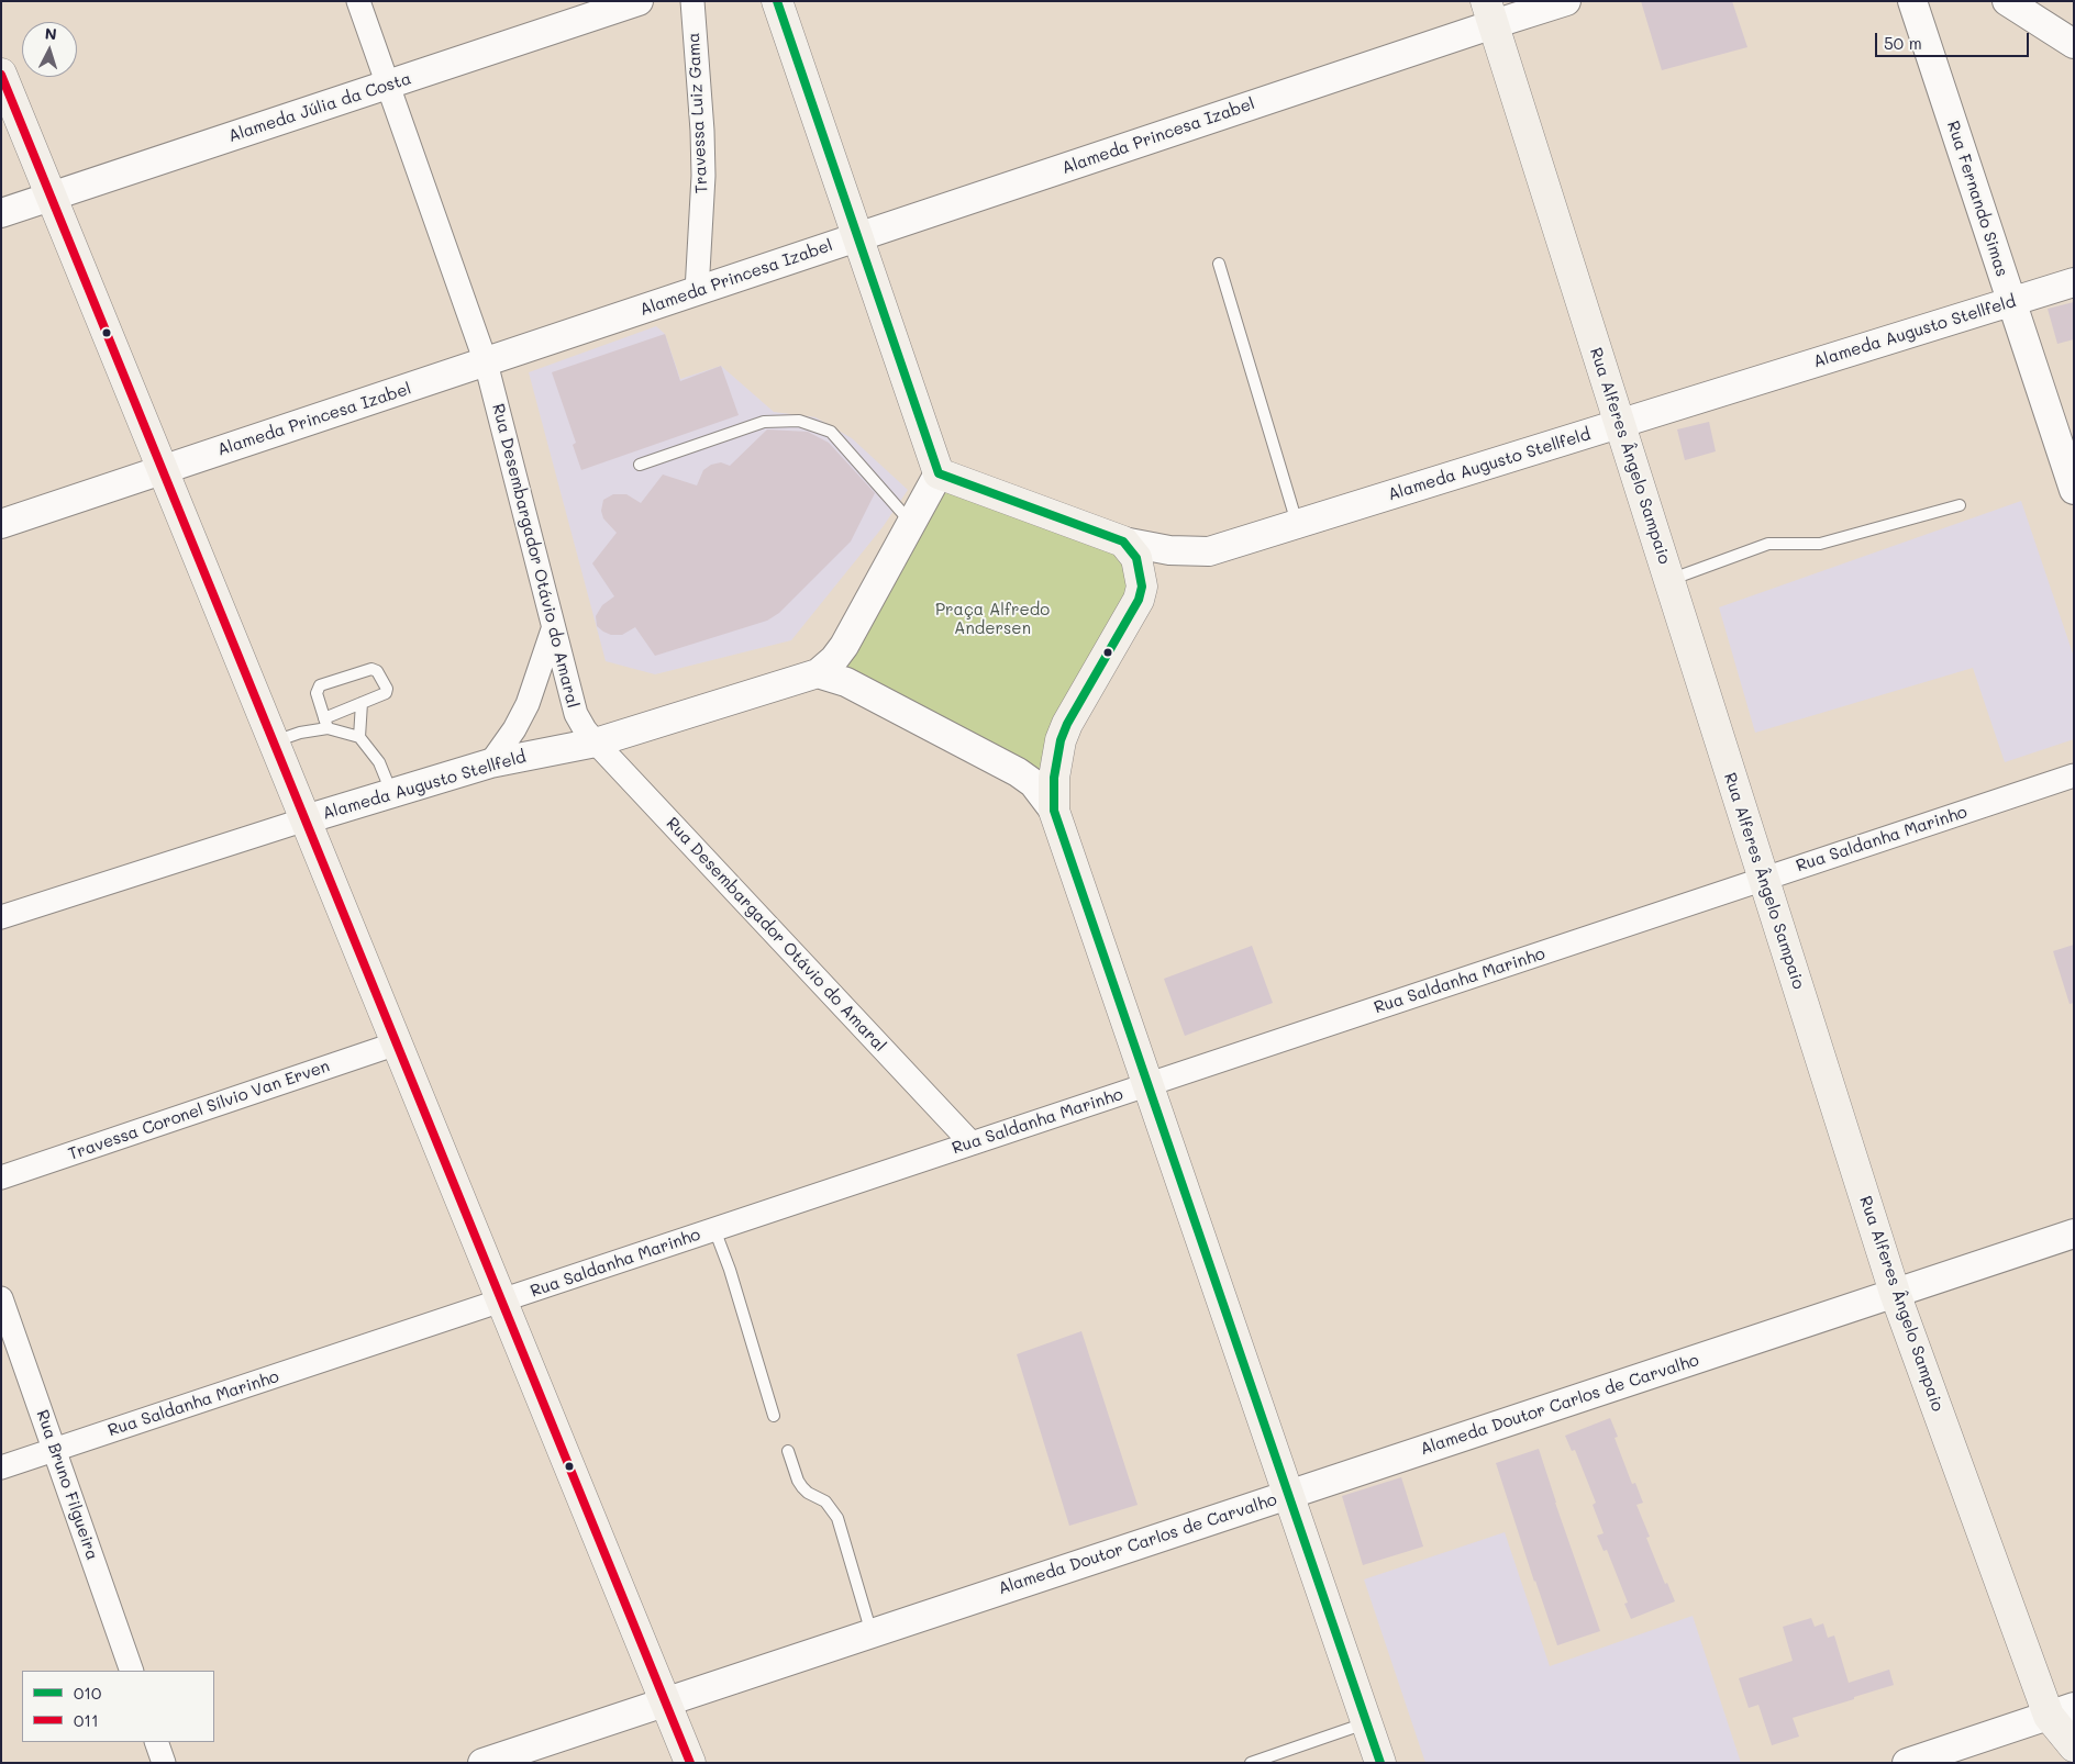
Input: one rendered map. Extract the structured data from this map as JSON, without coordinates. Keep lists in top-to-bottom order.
{
  "streets": {
    "main road": ["Rua Alferes Ângelo Sampaio"],
    "street": [
      "Alameda Júlia da Costa",
      "Travessa Luiz Gama",
      "Alameda Princesa Izabel",
      "Rua Fernando Simas",
      "Alameda Augusto Stellfeld",
      "Rua Desembargador Otávio do Amaral",
      "Rua Saldanha Marinho",
      "Travessa Coronel Sílvio Van Erven",
      "Alameda Doutor Carlos de Carvalho",
      "Rua Bruno Filgueira"
    ]
  },
  "crossings": [
    ["Alameda Júlia da Costa", "Rua Desembargador Otávio do Amaral"],
    ["Travessa Luiz Gama", "Alameda Princesa Izabel"],
    ["Alameda Princesa Izabel", "Rua Alferes Ângelo Sampaio"],
    ["Alameda Princesa Izabel", "Rua Desembargador Otávio do Amaral"],
    ["Rua Fernando Simas", "Alameda Augusto Stellfeld"],
    ["Alameda Augusto Stellfeld", "Rua Alferes Ângelo Sampaio"],
    ["Alameda Augusto Stellfeld", "Rua Desembargador Otávio do Amaral"],
    ["Rua Alferes Ângelo Sampaio", "Rua Saldanha Marinho"],
    ["Rua Alferes Ângelo Sampaio", "Alameda Doutor Carlos de Carvalho"],
    ["Rua Desembargador Otávio do Amaral", "Rua Saldanha Marinho"],
    ["Rua Saldanha Marinho", "Rua Bruno Filgueira"]
  ],
  "parks": ["Praça Alfredo Andersen"],
  "lines": ["transit line 010", "transit line 011"],
  "legend": ["010", "011"],
  "scale_bar": "50 m",
  "north": "top"
}
